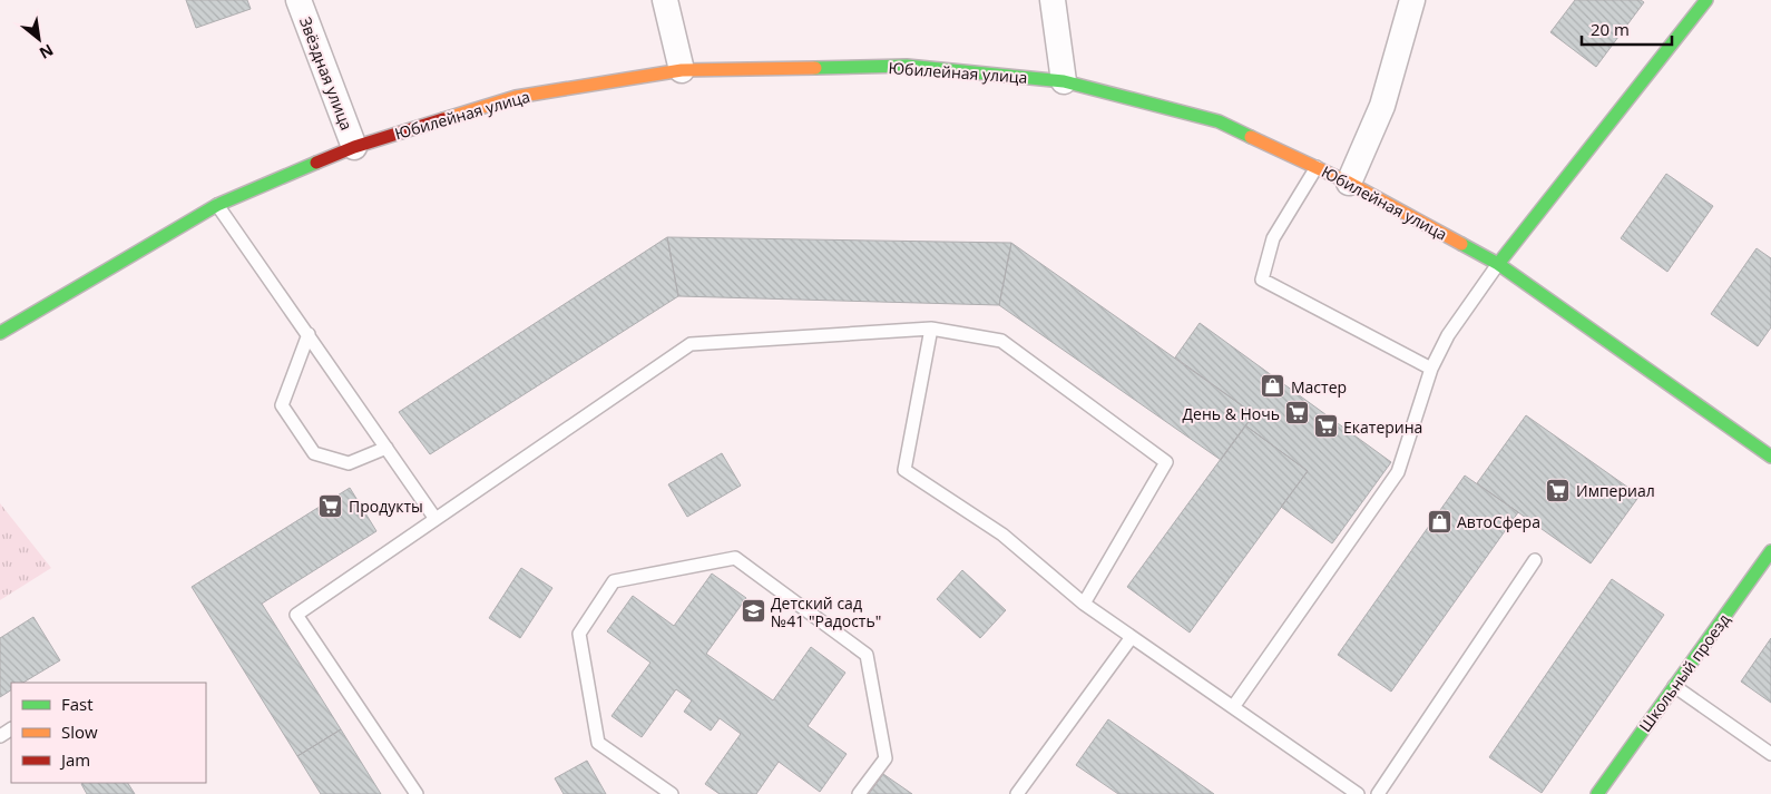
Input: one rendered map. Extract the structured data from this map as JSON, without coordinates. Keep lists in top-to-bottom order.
{
  "streets": {
    "street": ["Юбилейная улица", "Звёздная улица", "Школьный проезд"]
  },
  "crossings": [
    ["Юбилейная улица", "Звёздная улица"]
  ],
  "places": {
    "shop": ["Мастер", "АвтоСфера"],
    "supermarket": [
      "День & Ночь",
      "Екатерина",
      "Империал",
      "Продукты"
    ],
    "school or university": ["Детский сад №41 \"Радость\""]
  },
  "legend": ["Fast", "Slow", "Jam"],
  "scale_bar": "20 m",
  "north": "bottom right"
}
